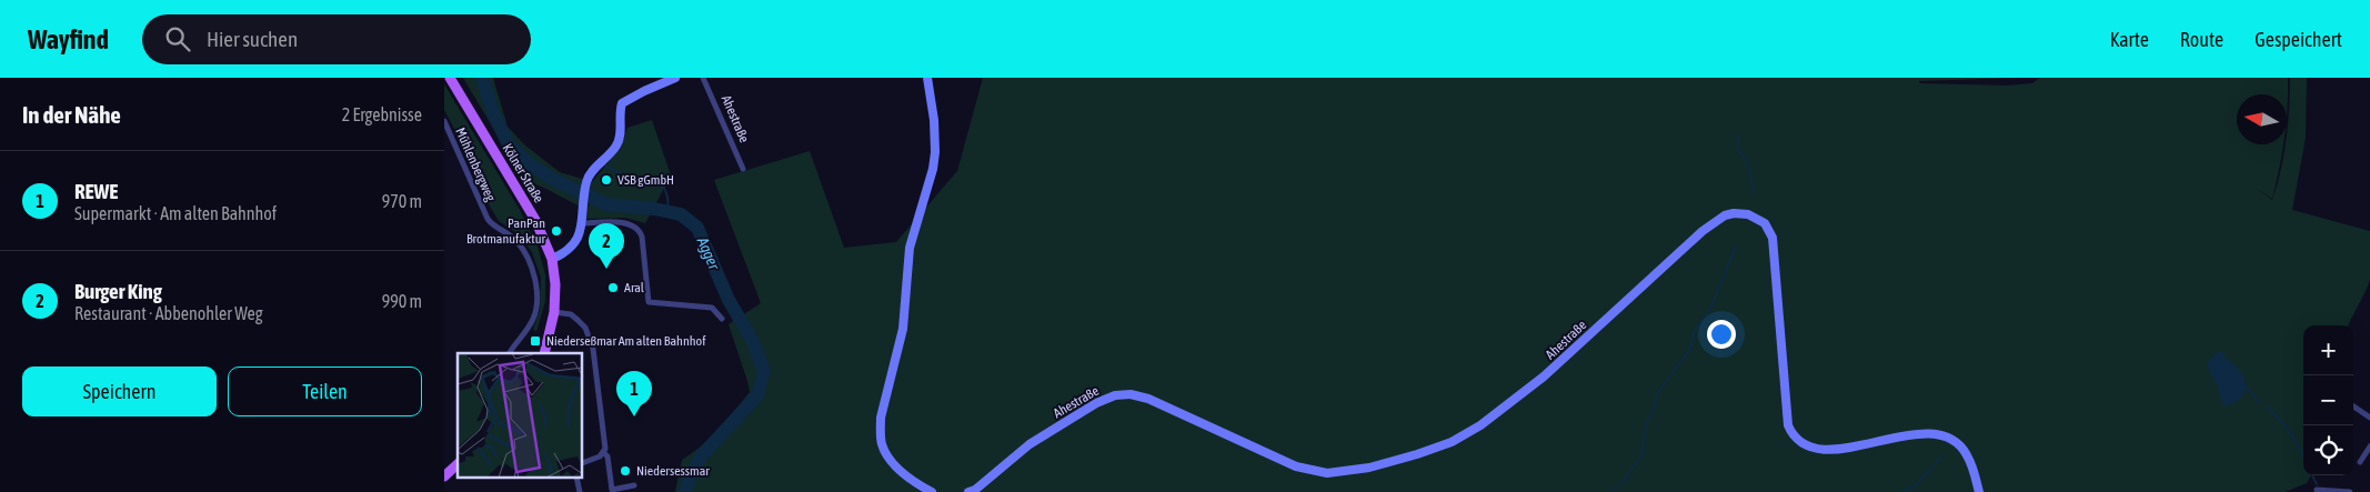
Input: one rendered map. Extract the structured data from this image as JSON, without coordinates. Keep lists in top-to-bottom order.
{
  "streets": {
    "main road": ["Ahestraße", "Kölner Straße"],
    "street": ["Mühlenbergweg"]
  },
  "water": ["Agger"],
  "places": {
    "other": [
      "VSB gGmbH",
      "PanPan Brotmanufaktur",
      "Aral",
      "Niedersessmar"
    ],
    "transit": ["Niederseßmar Am alten Bahnhof"]
  },
  "north": "left",
  "page": {
    "header": "Wayfind",
    "search": "Hier suchen",
    "nav": ["Karte", "Route", "Gespeichert"],
    "heading": ["In der Nähe", "2 Ergebnisse"],
    "list": [
      {
        "mark": "1",
        "name": "REWE",
        "note": "Supermarkt · Am alten Bahnhof",
        "value": "970 m"
      },
      {
        "mark": "2",
        "name": "Burger King",
        "note": "Restaurant · Abbenohler Weg",
        "value": "990 m"
      }
    ],
    "pins": ["2", "1"],
    "map_buttons": ["+", "−"],
    "buttons": ["Speichern", "Teilen"]
  }
}
